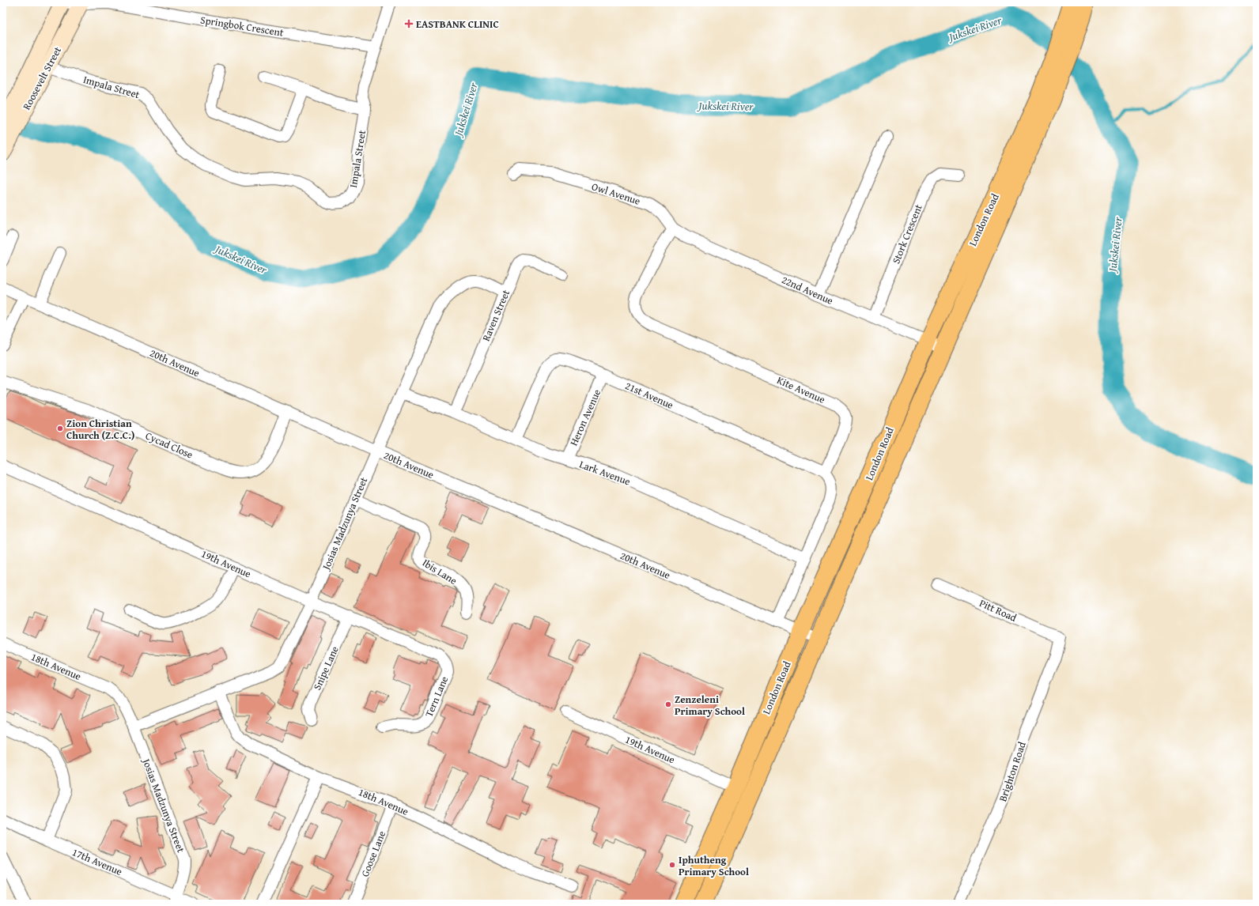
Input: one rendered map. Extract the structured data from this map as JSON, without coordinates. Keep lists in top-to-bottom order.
{
  "streets": {
    "main road": ["London Road"],
    "street": [
      "Springbok Crescent",
      "Roosevelt Street",
      "Impala Street",
      "Owl Avenue",
      "Stork Crescent",
      "22nd Avenue",
      "Raven Street",
      "20th Avenue",
      "Kite Avenue",
      "21st Avenue",
      "Heron Avenue",
      "Cycad Close",
      "Lark Avenue",
      "Josias Madzunya Street",
      "19th Avenue",
      "Ibis Lane",
      "Pitt Road",
      "18th Avenue",
      "Snipe Lane",
      "Tern Lane",
      "Brighton Road",
      "Goose Lane",
      "17th Avenue"
    ]
  },
  "crossings": [
    ["Springbok Crescent", "Roosevelt Street"],
    ["Springbok Crescent", "Impala Street"],
    ["Roosevelt Street", "Impala Street"],
    ["Owl Avenue", "22nd Avenue"],
    ["Owl Avenue", "Kite Avenue"],
    ["London Road", "22nd Avenue"],
    ["London Road", "20th Avenue"],
    ["London Road", "19th Avenue"],
    ["Stork Crescent", "22nd Avenue"],
    ["22nd Avenue", "Kite Avenue"],
    ["Raven Street", "Lark Avenue"],
    ["Raven Street", "Josias Madzunya Street"],
    ["20th Avenue", "Cycad Close"],
    ["20th Avenue", "Josias Madzunya Street"],
    ["Kite Avenue", "21st Avenue"],
    ["21st Avenue", "Heron Avenue"],
    ["21st Avenue", "Lark Avenue"],
    ["Heron Avenue", "Lark Avenue"],
    ["Lark Avenue", "Josias Madzunya Street"],
    ["Josias Madzunya Street", "19th Avenue"],
    ["Josias Madzunya Street", "Ibis Lane"],
    ["Josias Madzunya Street", "18th Avenue"],
    ["Josias Madzunya Street", "17th Avenue"],
    ["19th Avenue", "Snipe Lane"],
    ["19th Avenue", "Tern Lane"],
    ["Pitt Road", "Brighton Road"],
    ["18th Avenue", "Goose Lane"]
  ],
  "water": ["Jukskei River"],
  "places": {
    "health": ["EASTBANK CLINIC"],
    "other": ["Zion Christian Church (Z.C.C.)", "Zenzeleni Primary School", "Iphutheng Primary School"]
  }
}
